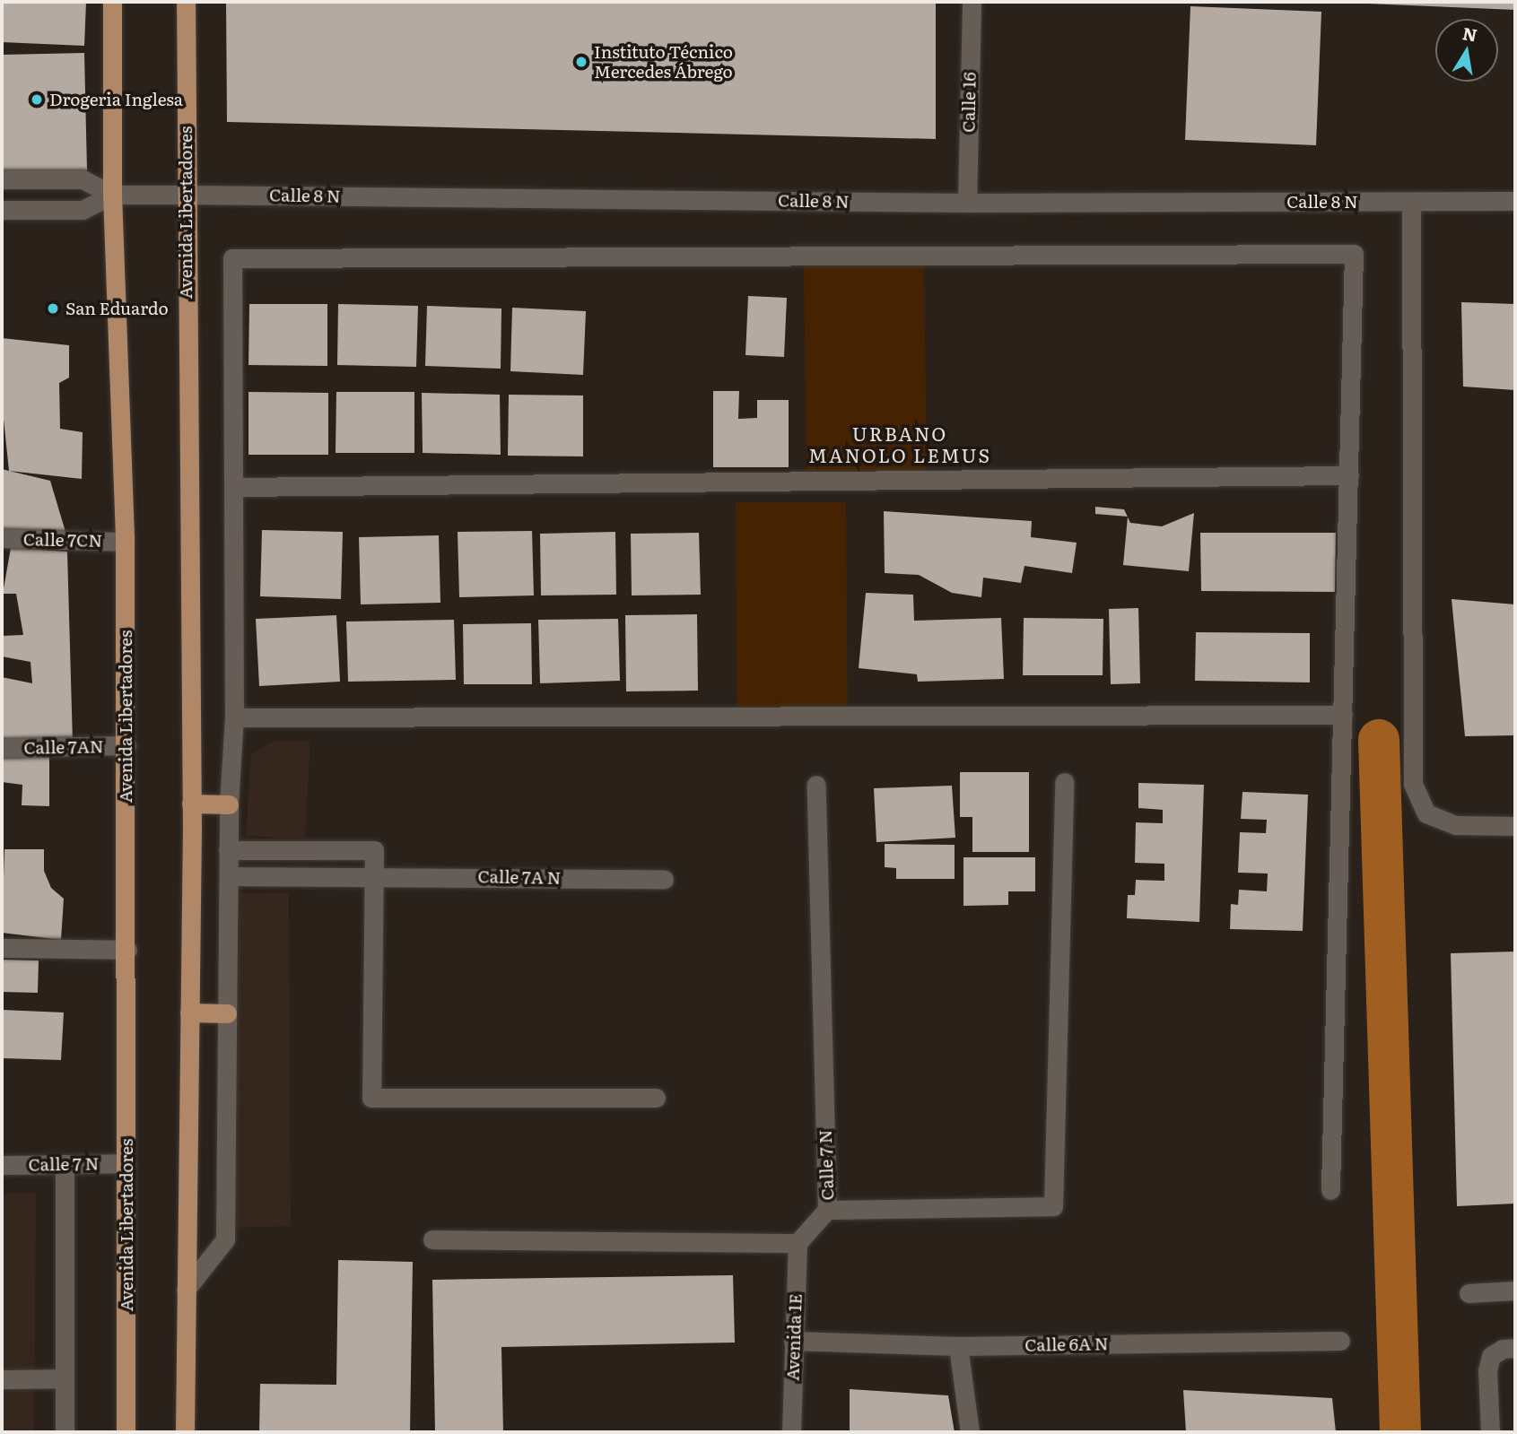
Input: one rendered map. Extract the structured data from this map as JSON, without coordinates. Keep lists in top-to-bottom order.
{
  "streets": {
    "main road": ["Avenida Libertadores"],
    "street": [
      "Calle 16",
      "Calle 8 N",
      "Calle 7CN",
      "Calle 7AN",
      "Calle 7A N",
      "Calle 7 N",
      "Avenida 1E",
      "Calle 6A N"
    ]
  },
  "crossings": [
    ["Calle 16", "Calle 8 N"],
    ["Calle 8 N", "Avenida Libertadores"],
    ["Avenida Libertadores", "Calle 7CN"],
    ["Avenida Libertadores", "Calle 7AN"],
    ["Avenida Libertadores", "Calle 7 N"],
    ["Calle 7 N", "Avenida 1E"],
    ["Avenida 1E", "Calle 6A N"]
  ],
  "districts": ["URBANO MANOLO LEMUS"],
  "places": ["Instituto Técnico Mercedes Ábrego", "Drogeria Inglesa", "San Eduardo"],
  "north": "top"
}
